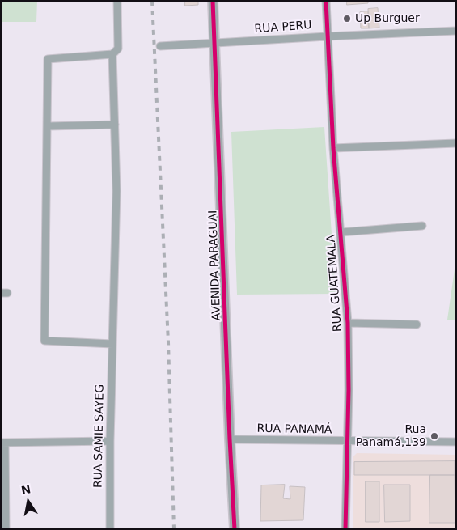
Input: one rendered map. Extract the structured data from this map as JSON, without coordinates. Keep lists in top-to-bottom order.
{
  "streets": {
    "street": [
      "RUA PERU",
      "AVENIDA PARAGUAI",
      "RUA GUATEMALA",
      "RUA PANAMÁ",
      "RUA SAMIE SAYEG"
    ]
  },
  "crossings": [
    ["RUA PERU", "AVENIDA PARAGUAI"],
    ["RUA PERU", "RUA GUATEMALA"],
    ["AVENIDA PARAGUAI", "RUA PANAMÁ"],
    ["RUA GUATEMALA", "RUA PANAMÁ"]
  ],
  "places": ["Up Burguer", "Rua Panamá,139"],
  "north": "top"
}
